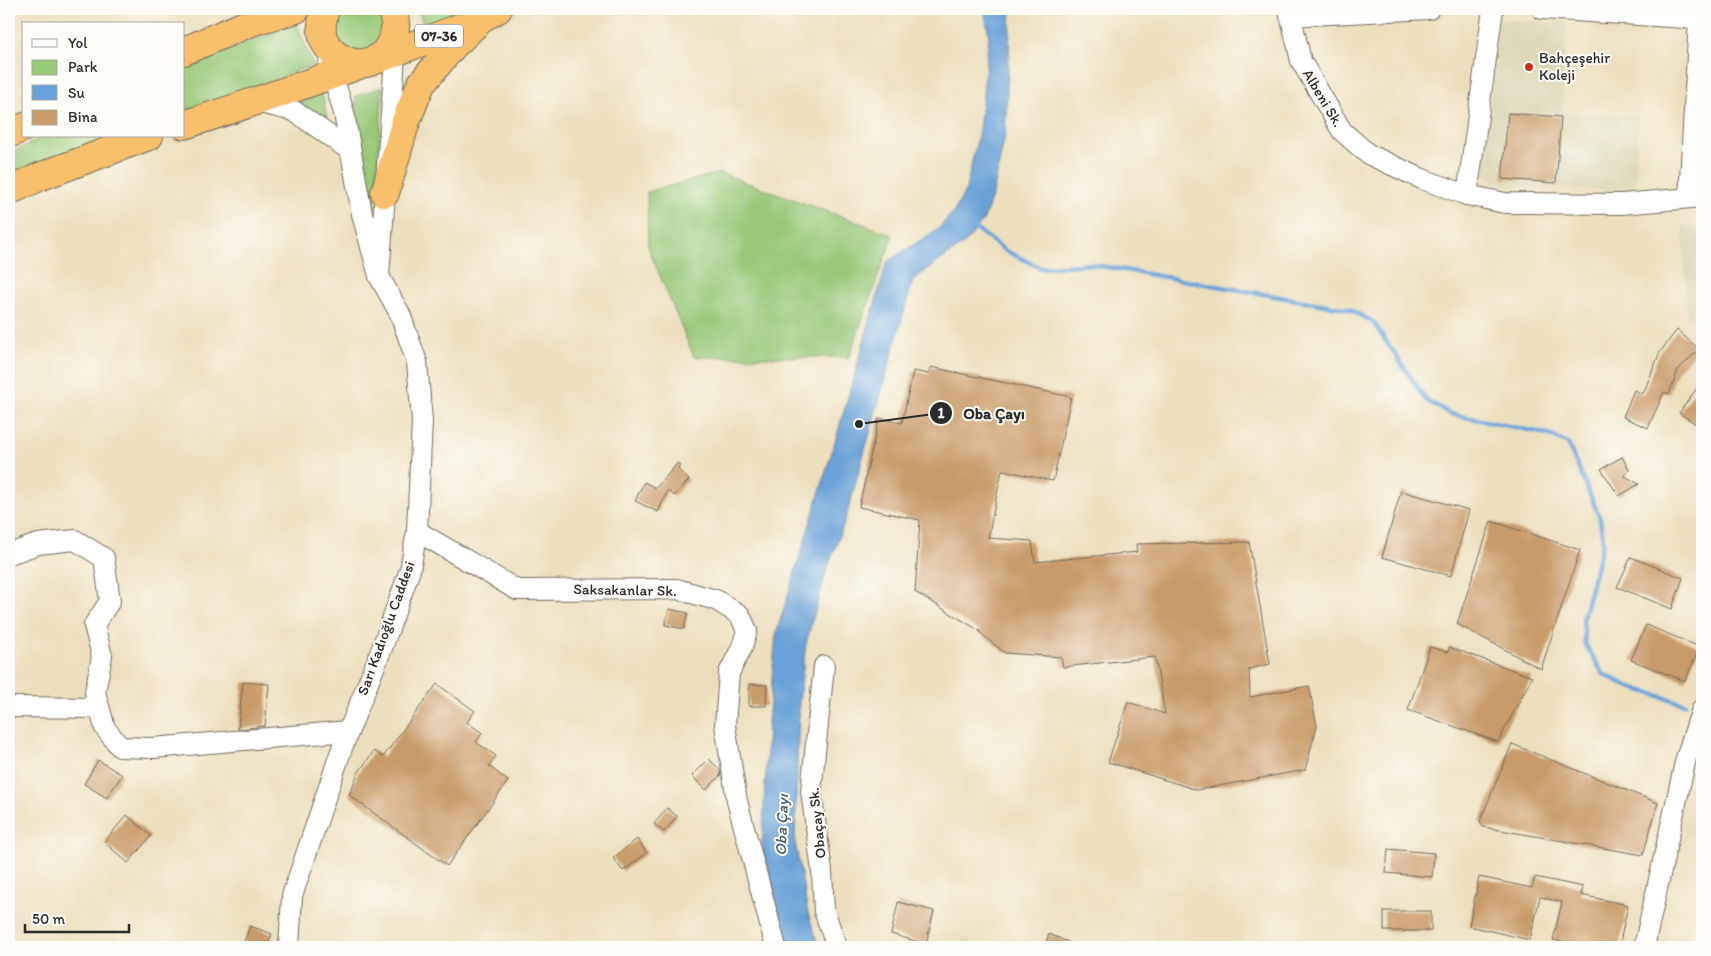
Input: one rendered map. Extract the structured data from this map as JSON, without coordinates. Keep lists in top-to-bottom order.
{
  "streets": {
    "highway": ["07-36"],
    "street": [
      "Albeni Sk.",
      "Saksakanlar Sk.",
      "Sarı Kadıoğlu Caddesi",
      "Obaçay Sk."
    ]
  },
  "crossings": [
    ["07-36", "Sarı Kadıoğlu Caddesi"],
    ["Saksakanlar Sk.", "Sarı Kadıoğlu Caddesi"]
  ],
  "water": ["Oba Çayı"],
  "places": ["Bahçeşehir Koleji", "Oba Çayı"],
  "legend": [
    "Yol",
    "Park",
    "Su",
    "Bina"
  ],
  "scale_bar": "50 m"
}
